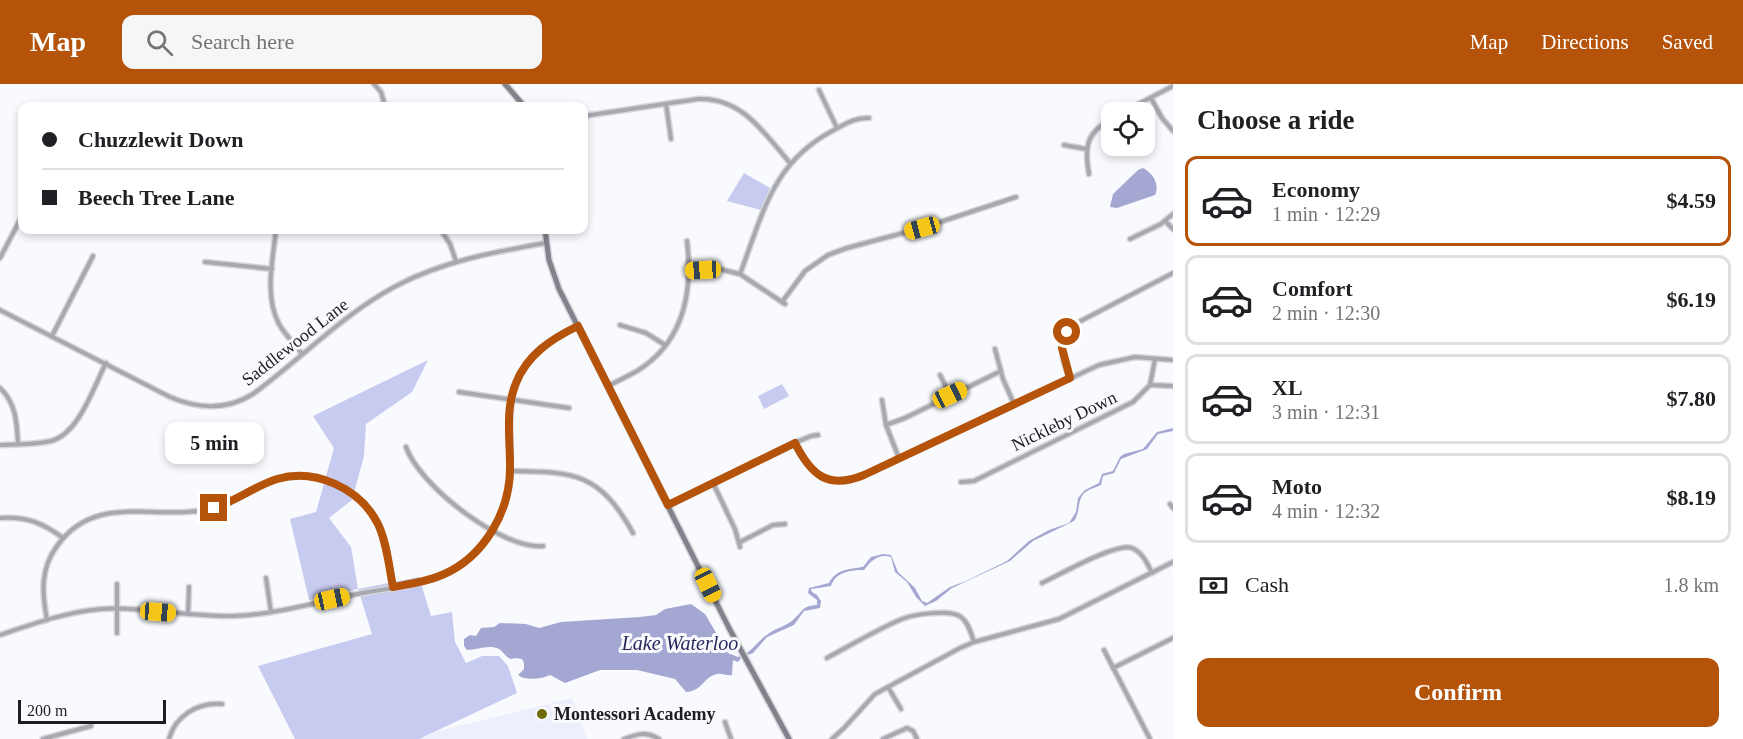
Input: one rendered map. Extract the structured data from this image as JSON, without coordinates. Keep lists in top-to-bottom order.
{
  "streets": {
    "street": ["Saddlewood Lane", "Nickleby Down"]
  },
  "water": ["Lake Waterloo"],
  "places": ["Montessori Academy"],
  "scale_bar": "200 m",
  "page": {
    "header": "Map",
    "search": "Search here",
    "nav": ["Map", "Directions", "Saved"],
    "heading": "Choose a ride",
    "banner": ["Chuzzlewit Down", "Beech Tree Lane"],
    "list": [
      {
        "name": "Economy",
        "note": "1 min · 12:29",
        "value": "$4.59"
      },
      {
        "name": "Comfort",
        "note": "2 min · 12:30",
        "value": "$6.19"
      },
      {
        "name": "XL",
        "note": "3 min · 12:31",
        "value": "$7.80"
      },
      {
        "name": "Moto",
        "note": "4 min · 12:32",
        "value": "$8.19"
      }
    ],
    "bubble": "5 min",
    "pay": ["Cash", "1.8 km"],
    "buttons": "Confirm",
    "scale": "200 m"
  }
}
